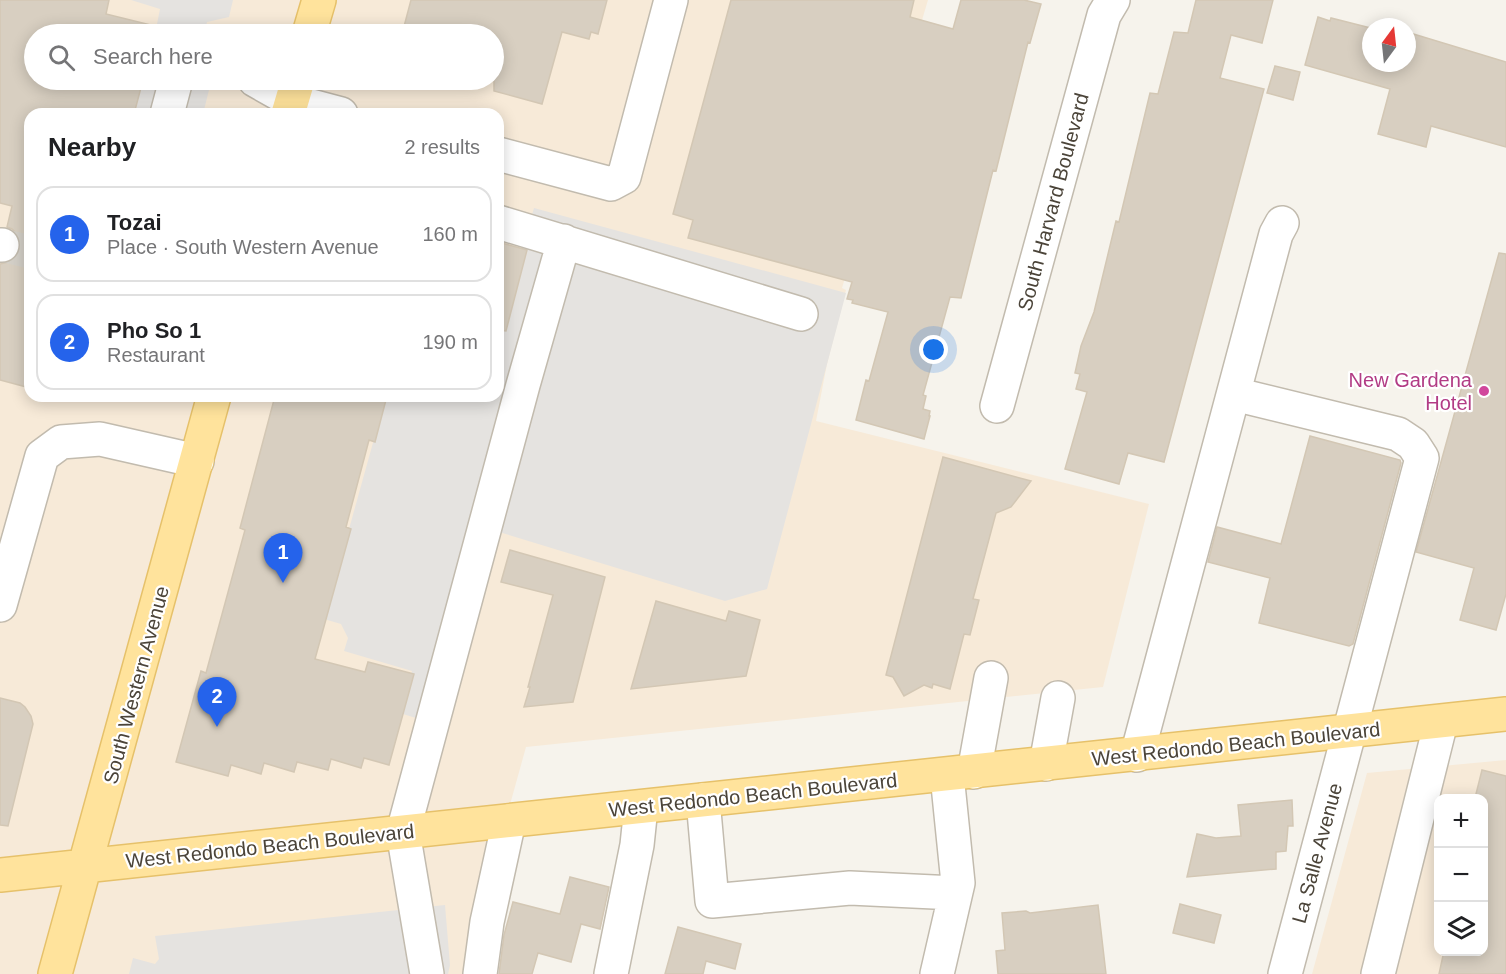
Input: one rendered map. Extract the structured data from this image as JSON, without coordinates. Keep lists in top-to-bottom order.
{
  "streets": {
    "main road": ["South Western Avenue", "West Redondo Beach Boulevard"],
    "street": ["South Harvard Boulevard", "La Salle Avenue"]
  },
  "crossings": [
    ["South Western Avenue", "West Redondo Beach Boulevard"],
    ["West Redondo Beach Boulevard", "La Salle Avenue"]
  ],
  "places": ["New Gardena Hotel"],
  "north": "top",
  "page": {
    "search": "Search here",
    "heading": ["Nearby", "2 results"],
    "list": [
      {
        "mark": "1",
        "name": "Tozai",
        "note": "Place · South Western Avenue",
        "value": "160 m"
      },
      {
        "mark": "2",
        "name": "Pho So 1",
        "note": "Restaurant",
        "value": "190 m"
      }
    ],
    "pins": ["1", "2"],
    "map_buttons": ["+", "−"]
  }
}
